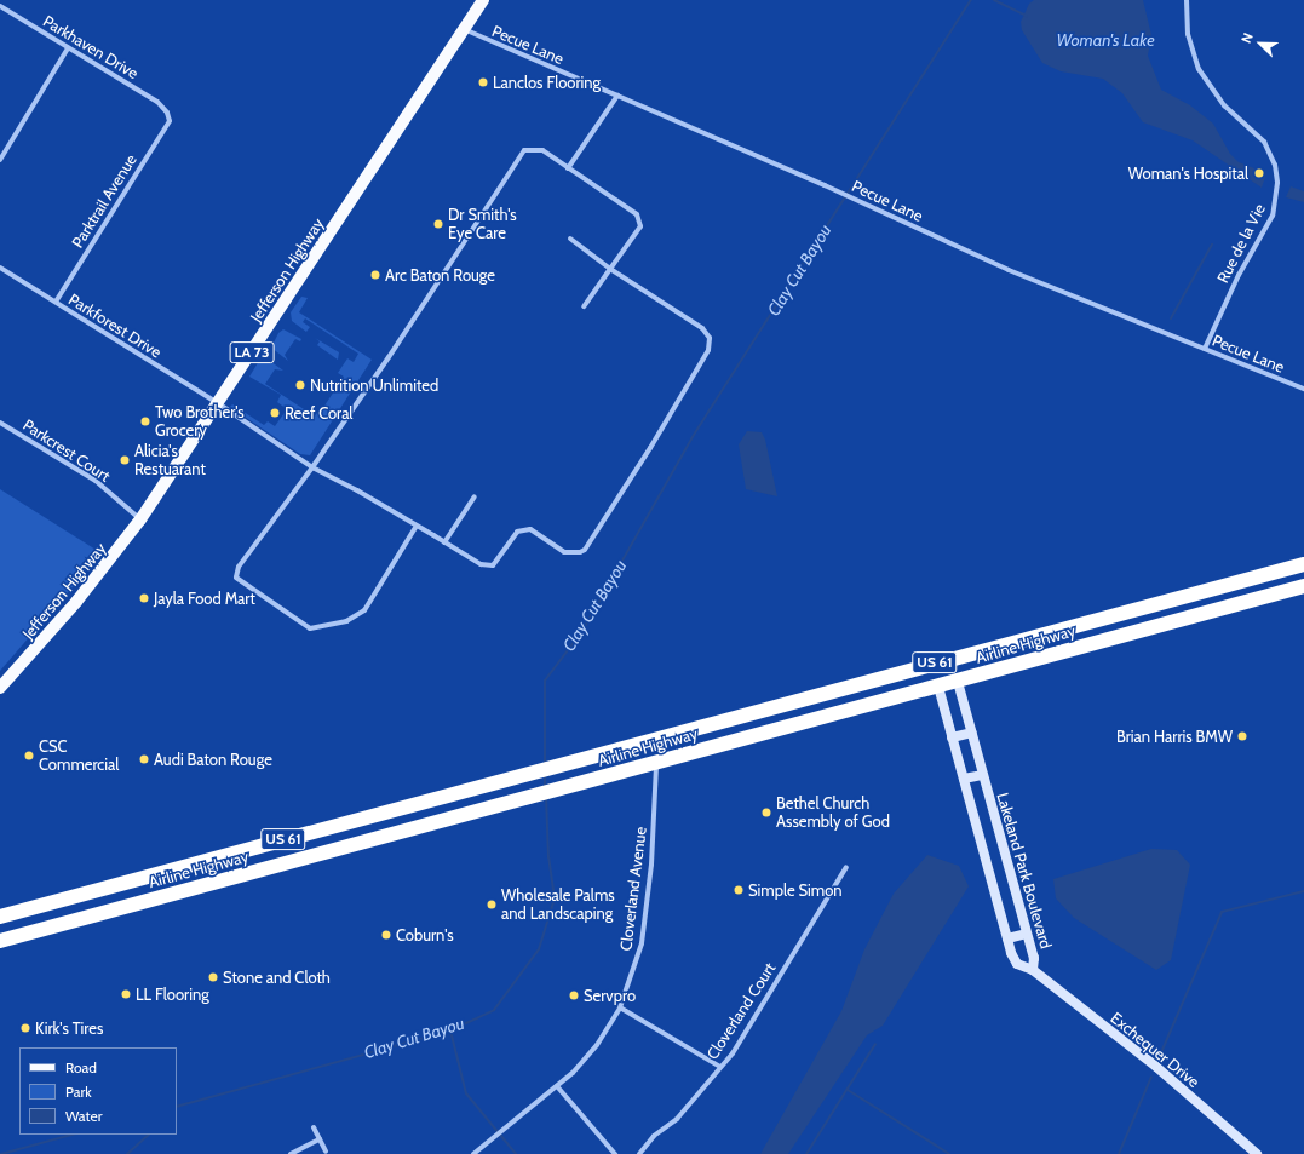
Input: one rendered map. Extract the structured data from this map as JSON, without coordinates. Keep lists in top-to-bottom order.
{
  "streets": {
    "highway": ["Airline Highway", "US 61"],
    "main road": ["Jefferson Highway", "LA 73"],
    "street": [
      "Pecue Lane",
      "Parkhaven Drive",
      "Parktrail Avenue",
      "Rue de la Vie",
      "Parkforest Drive",
      "Parkcrest Court",
      "Lakeland Park Boulevard",
      "Cloverland Avenue",
      "Cloverland Court",
      "Exchequer Drive"
    ]
  },
  "crossings": [
    ["Pecue Lane", "Rue de la Vie"],
    ["Pecue Lane", "Jefferson Highway"],
    ["Parkhaven Drive", "Parktrail Avenue"],
    ["Parktrail Avenue", "Parkforest Drive"],
    ["Jefferson Highway", "Parkforest Drive"],
    ["Jefferson Highway", "Parkcrest Court"],
    ["Airline Highway", "Lakeland Park Boulevard"],
    ["Airline Highway", "Cloverland Avenue"],
    ["Lakeland Park Boulevard", "Exchequer Drive"]
  ],
  "water": ["Woman's Lake", "Clay Cut Bayou"],
  "places": [
    "Lanclos Flooring",
    "Woman's Hospital",
    "Dr Smith's Eye Care",
    "Arc Baton Rouge",
    "Nutrition Unlimited",
    "Reef Coral",
    "Two Brother's Grocery",
    "Alicia's Restuarant",
    "Jayla Food Mart",
    "Brian Harris BMW",
    "CSC Commercial",
    "Audi Baton Rouge",
    "Bethel Church Assembly of God",
    "Simple Simon",
    "Wholesale Palms and Landscaping",
    "Coburn's",
    "Stone and Cloth",
    "LL Flooring",
    "Servpro",
    "Kirk's Tires"
  ],
  "legend": ["Road", "Park", "Water"],
  "north": "top left"
}
